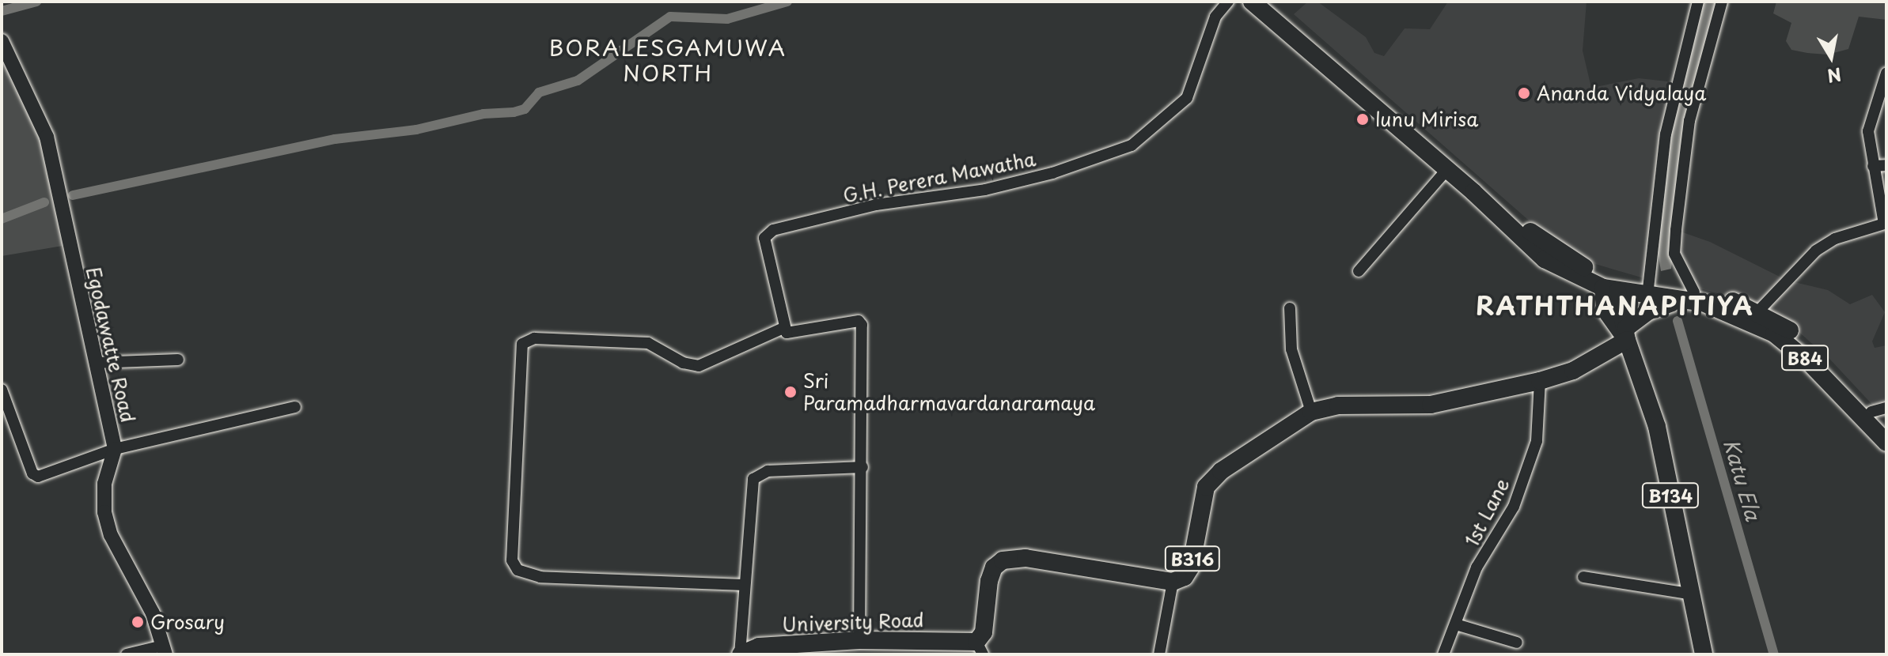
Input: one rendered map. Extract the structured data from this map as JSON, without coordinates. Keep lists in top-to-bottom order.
{
  "streets": {
    "main road": [
      "B84",
      "B134",
      "B316",
      "University Road"
    ],
    "street": ["G.H. Perera Mawatha", "Egodawatte Road", "1st Lane"]
  },
  "crossings": [
    ["B84", "B134"],
    ["B134", "B316"],
    ["1st Lane", "B316"],
    ["B316", "University Road"]
  ],
  "districts": ["BORALESGAMUWA NORTH", "RATHTHANAPITIYA"],
  "water": ["Katu Ela"],
  "places": [
    "Ananda Vidyalaya",
    "lunu Mirisa",
    "Sri Paramadharmavardanaramaya",
    "Grosary"
  ],
  "north": "bottom"
}
